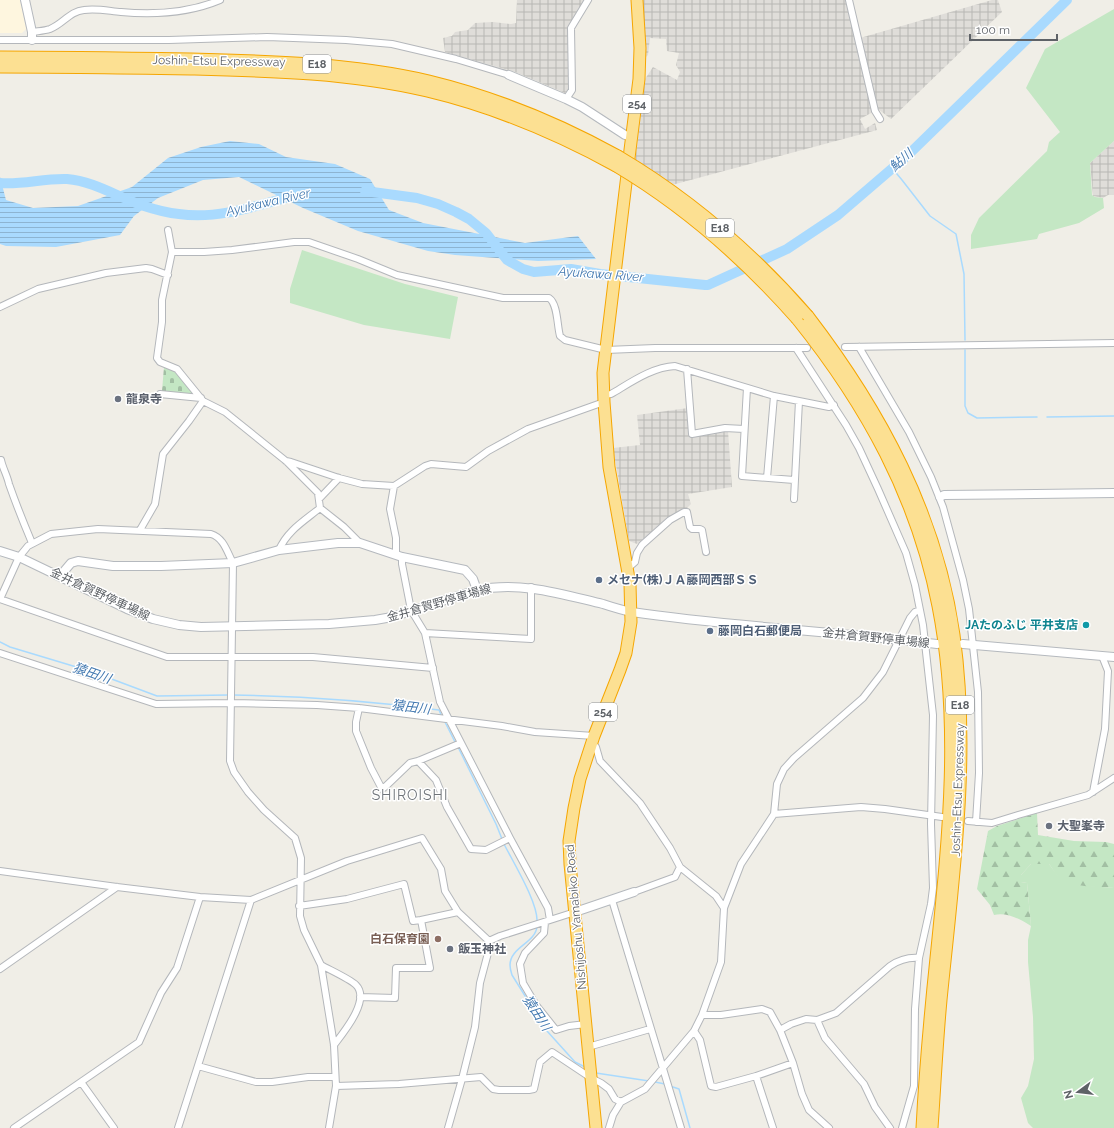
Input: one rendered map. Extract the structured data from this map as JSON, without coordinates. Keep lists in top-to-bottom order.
{
  "streets": {
    "highway": [
      "Joshin-Etsu Expressway",
      "E18",
      "254",
      "Nishijoshu Yamabiko Road"
    ],
    "main road": ["金井倉賀野停車場線"]
  },
  "crossings": [
    ["金井倉賀野停車場線", "Nishijoshu Yamabiko Road"]
  ],
  "districts": ["SHIROISHI"],
  "water": ["鮎川", "Ayukawa River", "猿田川"],
  "places": [
    "龍泉寺",
    "メセナ(株)ＪＡ藤岡西部ＳＳ",
    "JAたのふじ 平井支店",
    "藤岡白石郵便局",
    "大聖峯寺",
    "白石保育園",
    "飯玉神社"
  ],
  "scale_bar": "100 m",
  "north": "left"
}
